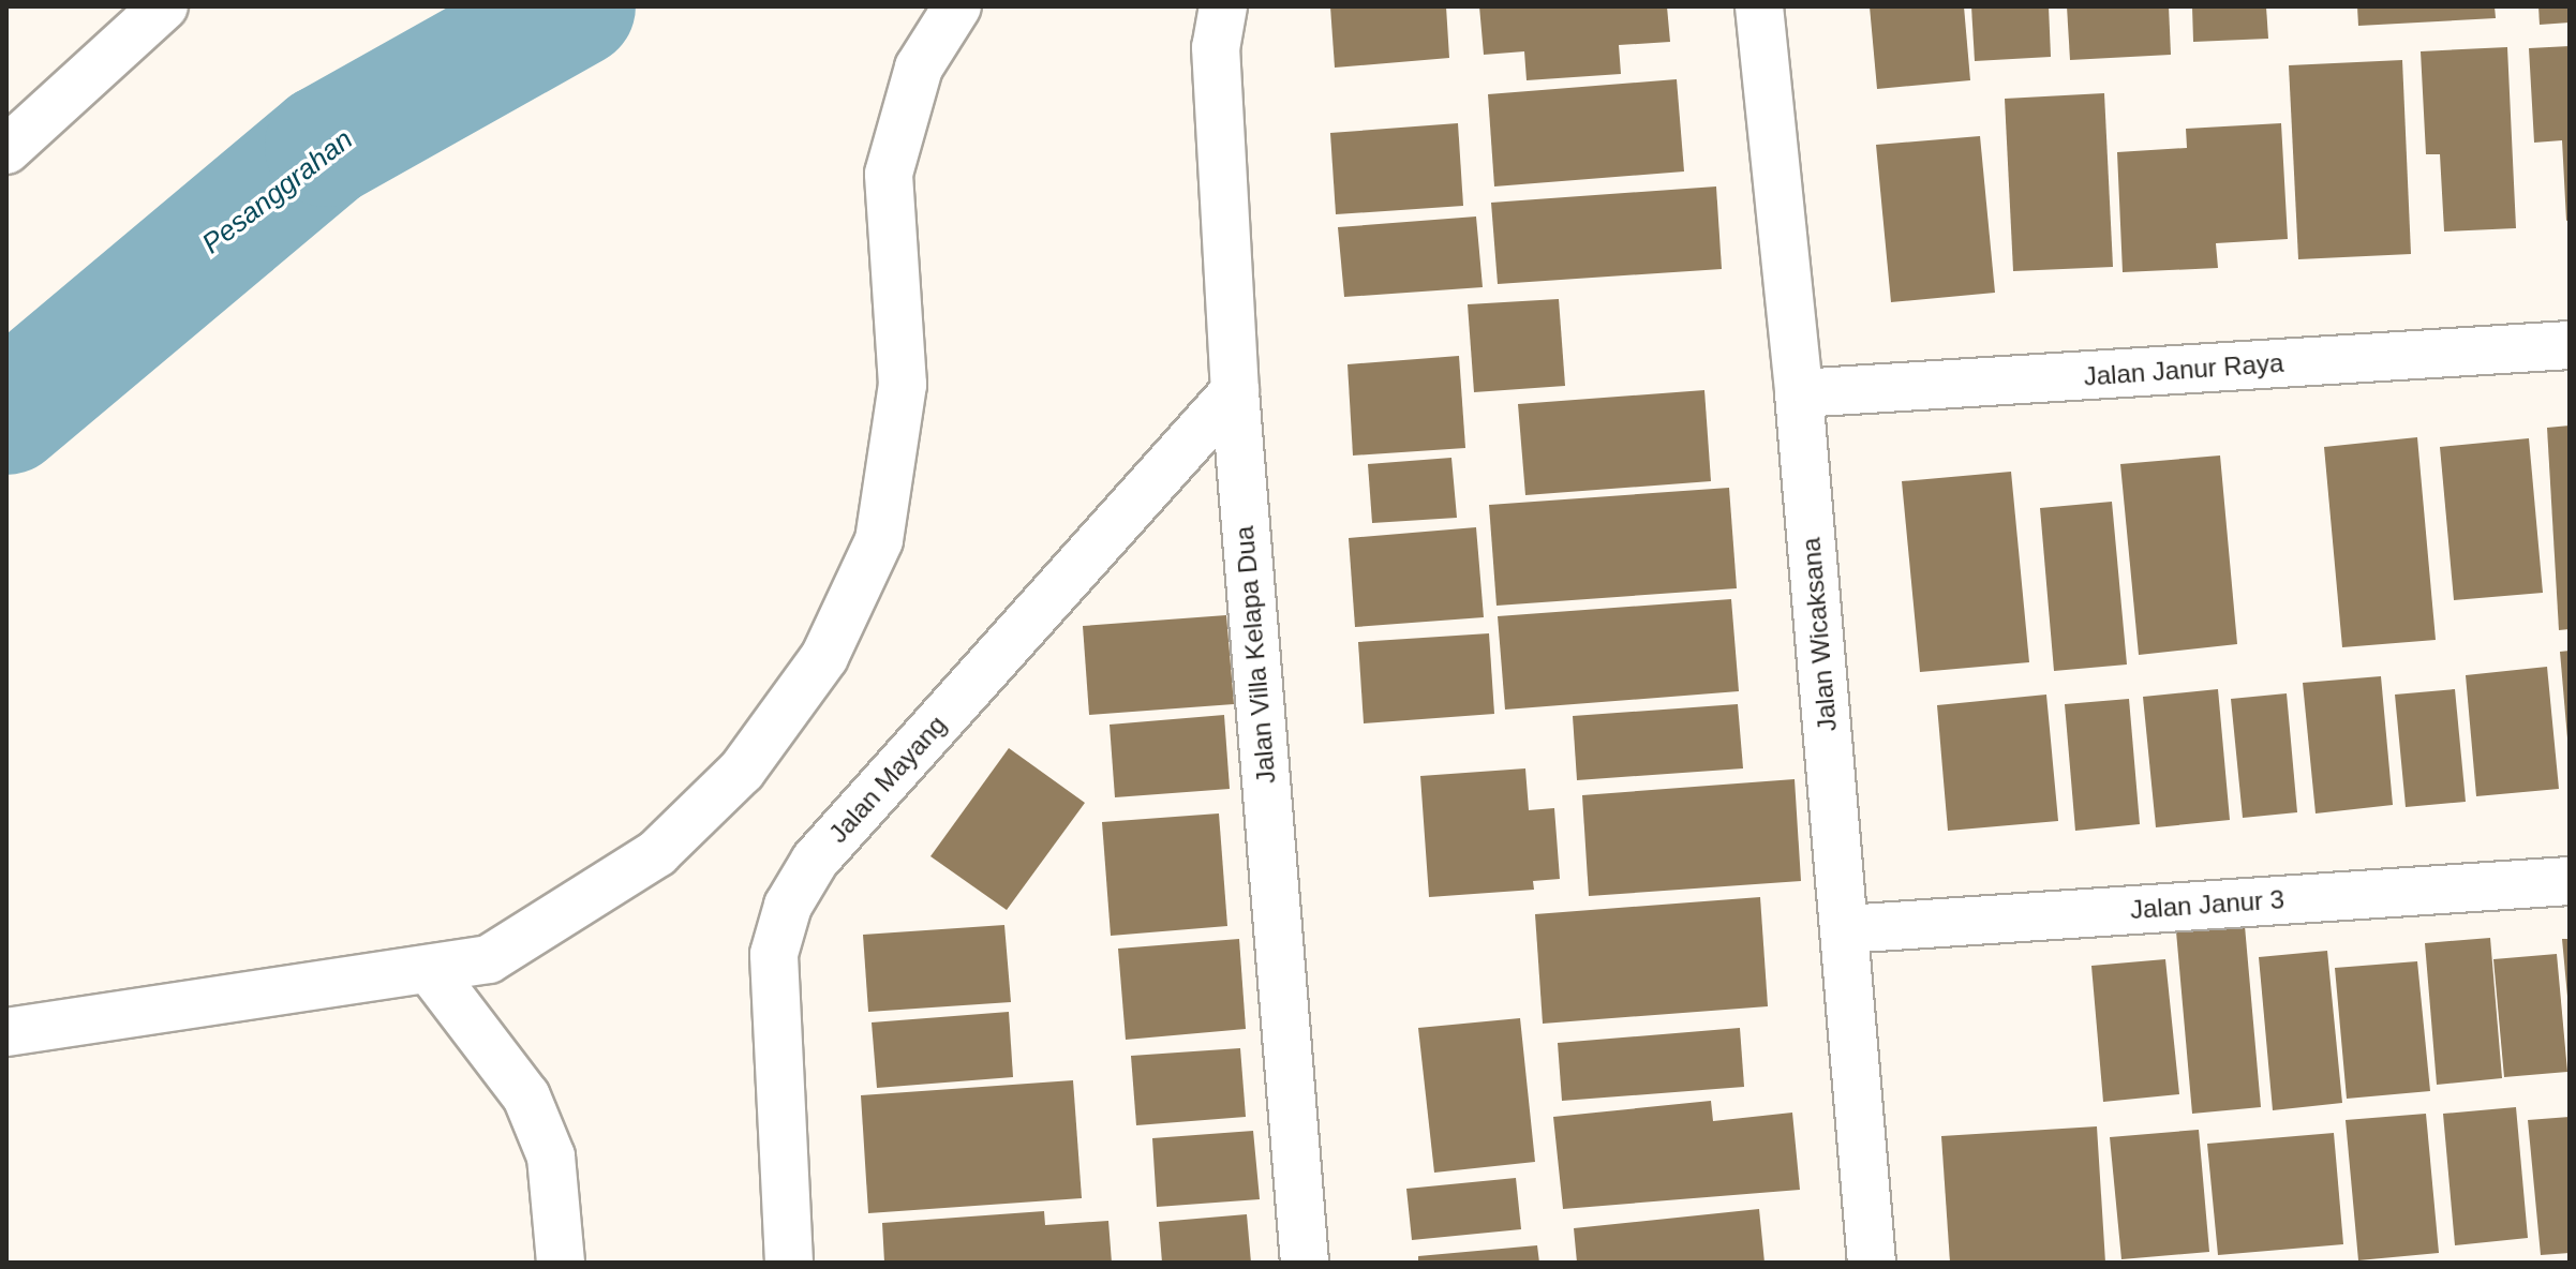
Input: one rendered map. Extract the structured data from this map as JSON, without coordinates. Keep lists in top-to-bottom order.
{
  "streets": {
    "street": [
      "Jalan Janur Raya",
      "Jalan Wicaksana",
      "Jalan Villa Kelapa Dua",
      "Jalan Mayang",
      "Jalan Janur 3"
    ]
  },
  "crossings": [
    ["Jalan Janur Raya", "Jalan Wicaksana"],
    ["Jalan Wicaksana", "Jalan Janur 3"],
    ["Jalan Villa Kelapa Dua", "Jalan Mayang"]
  ],
  "water": ["Pesanggrahan"]
}
